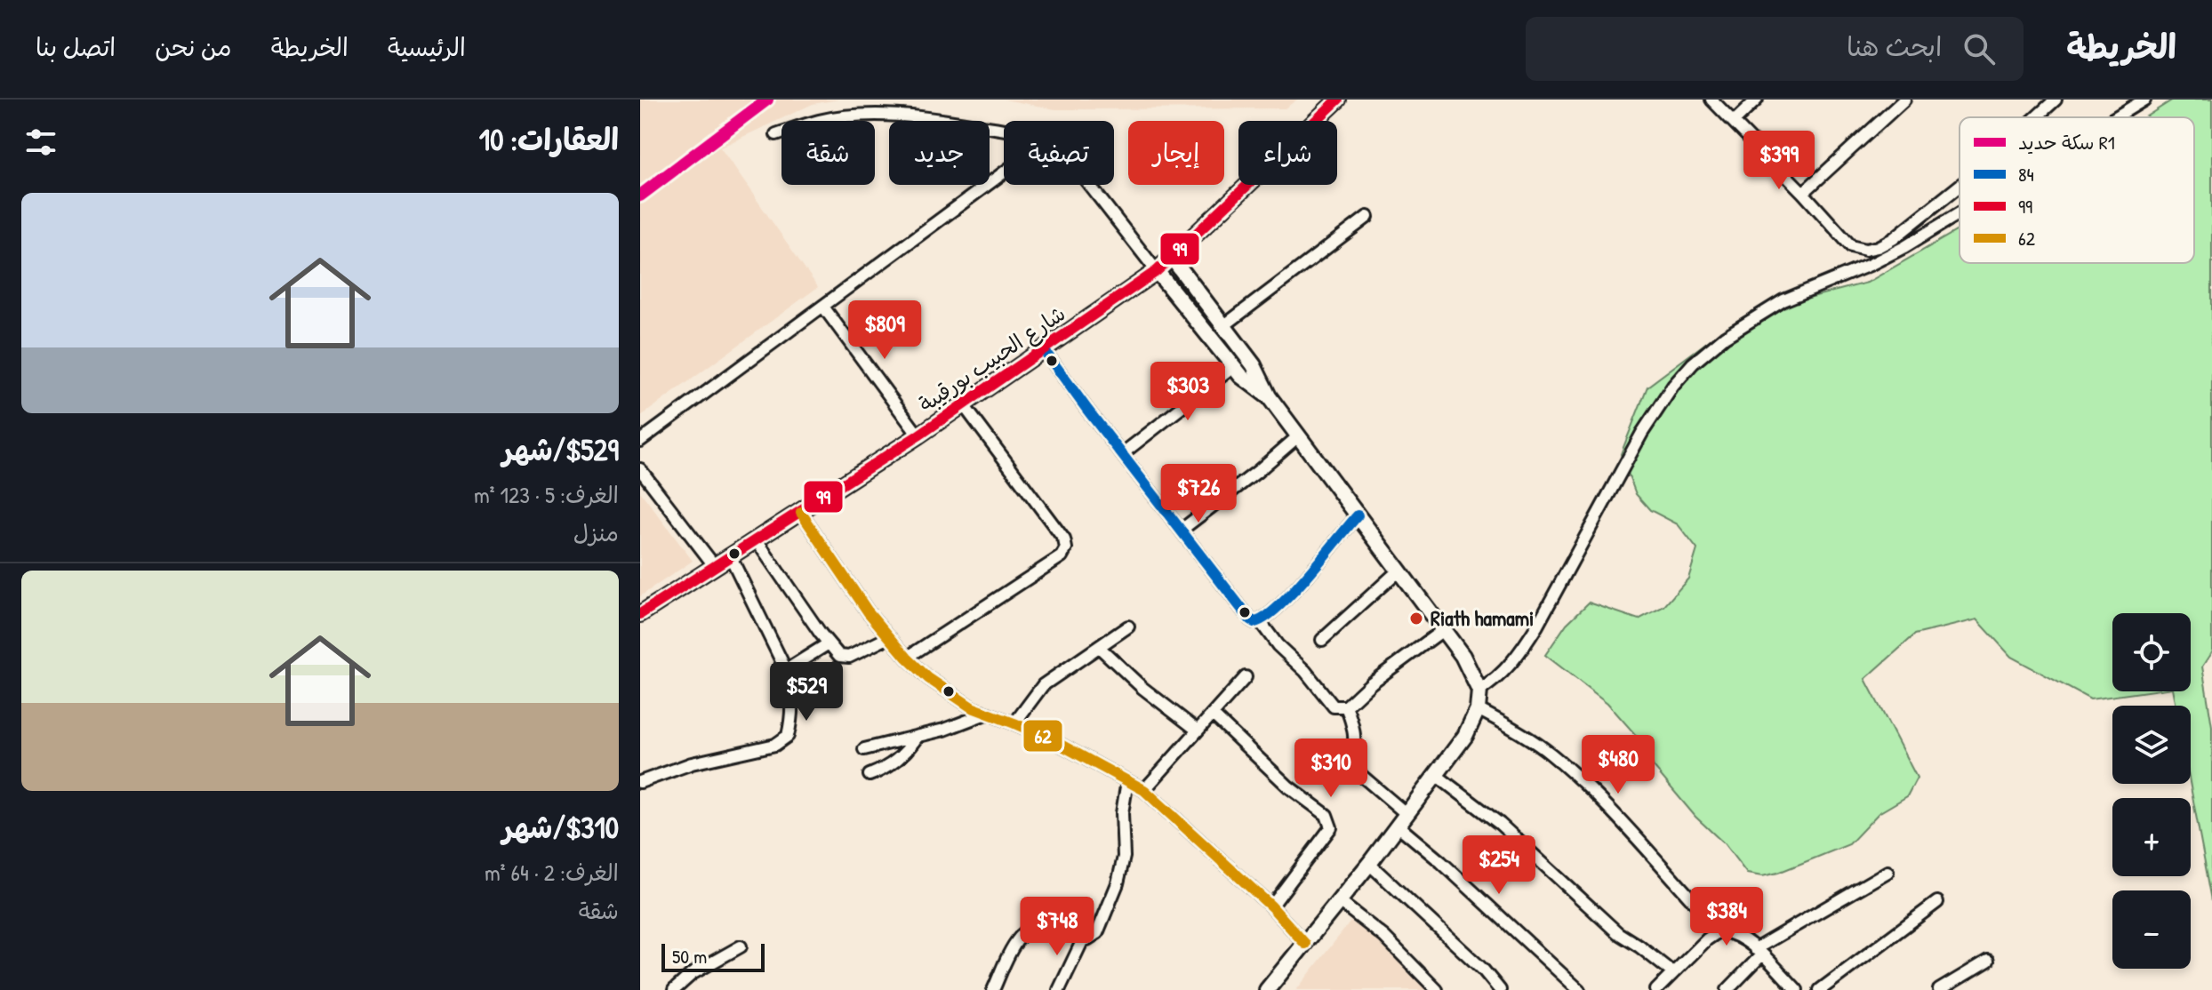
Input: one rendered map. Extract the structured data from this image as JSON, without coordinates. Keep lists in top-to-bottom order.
{
  "streets": {
    "main road": ["شارع الحبيب بورقيبة"]
  },
  "places": ["Riath hamami"],
  "lines": [
    "rail line R1",
    "transit line 99",
    "transit line 84",
    "transit line 62"
  ],
  "legend": [
    "سكة حديد R1",
    "84",
    "99",
    "62"
  ],
  "scale_bar": "50 m",
  "page": {
    "header": "الخريطة",
    "search": "ابحث هنا",
    "nav": [
      "الرئيسية",
      "الخريطة",
      "من نحن",
      "اتصل بنا"
    ],
    "heading": "العقارات: 10",
    "chip": [
      "شراء",
      "إيجار",
      "تصفية",
      "جديد",
      "شقة"
    ],
    "price": [
      "$399",
      "$809",
      "$303",
      "$726",
      "$529",
      "$480",
      "$310",
      "$254",
      "$384",
      "$748"
    ],
    "list": [
      {
        "name": "$529/شهر",
        "note": "الغرف: 5 · 123 m² · منزل"
      },
      {
        "name": "$310/شهر",
        "note": "الغرف: 2 · 64 m² · شقة"
      }
    ],
    "map_buttons": ["+", "−"],
    "scale": "50 m"
  }
}
